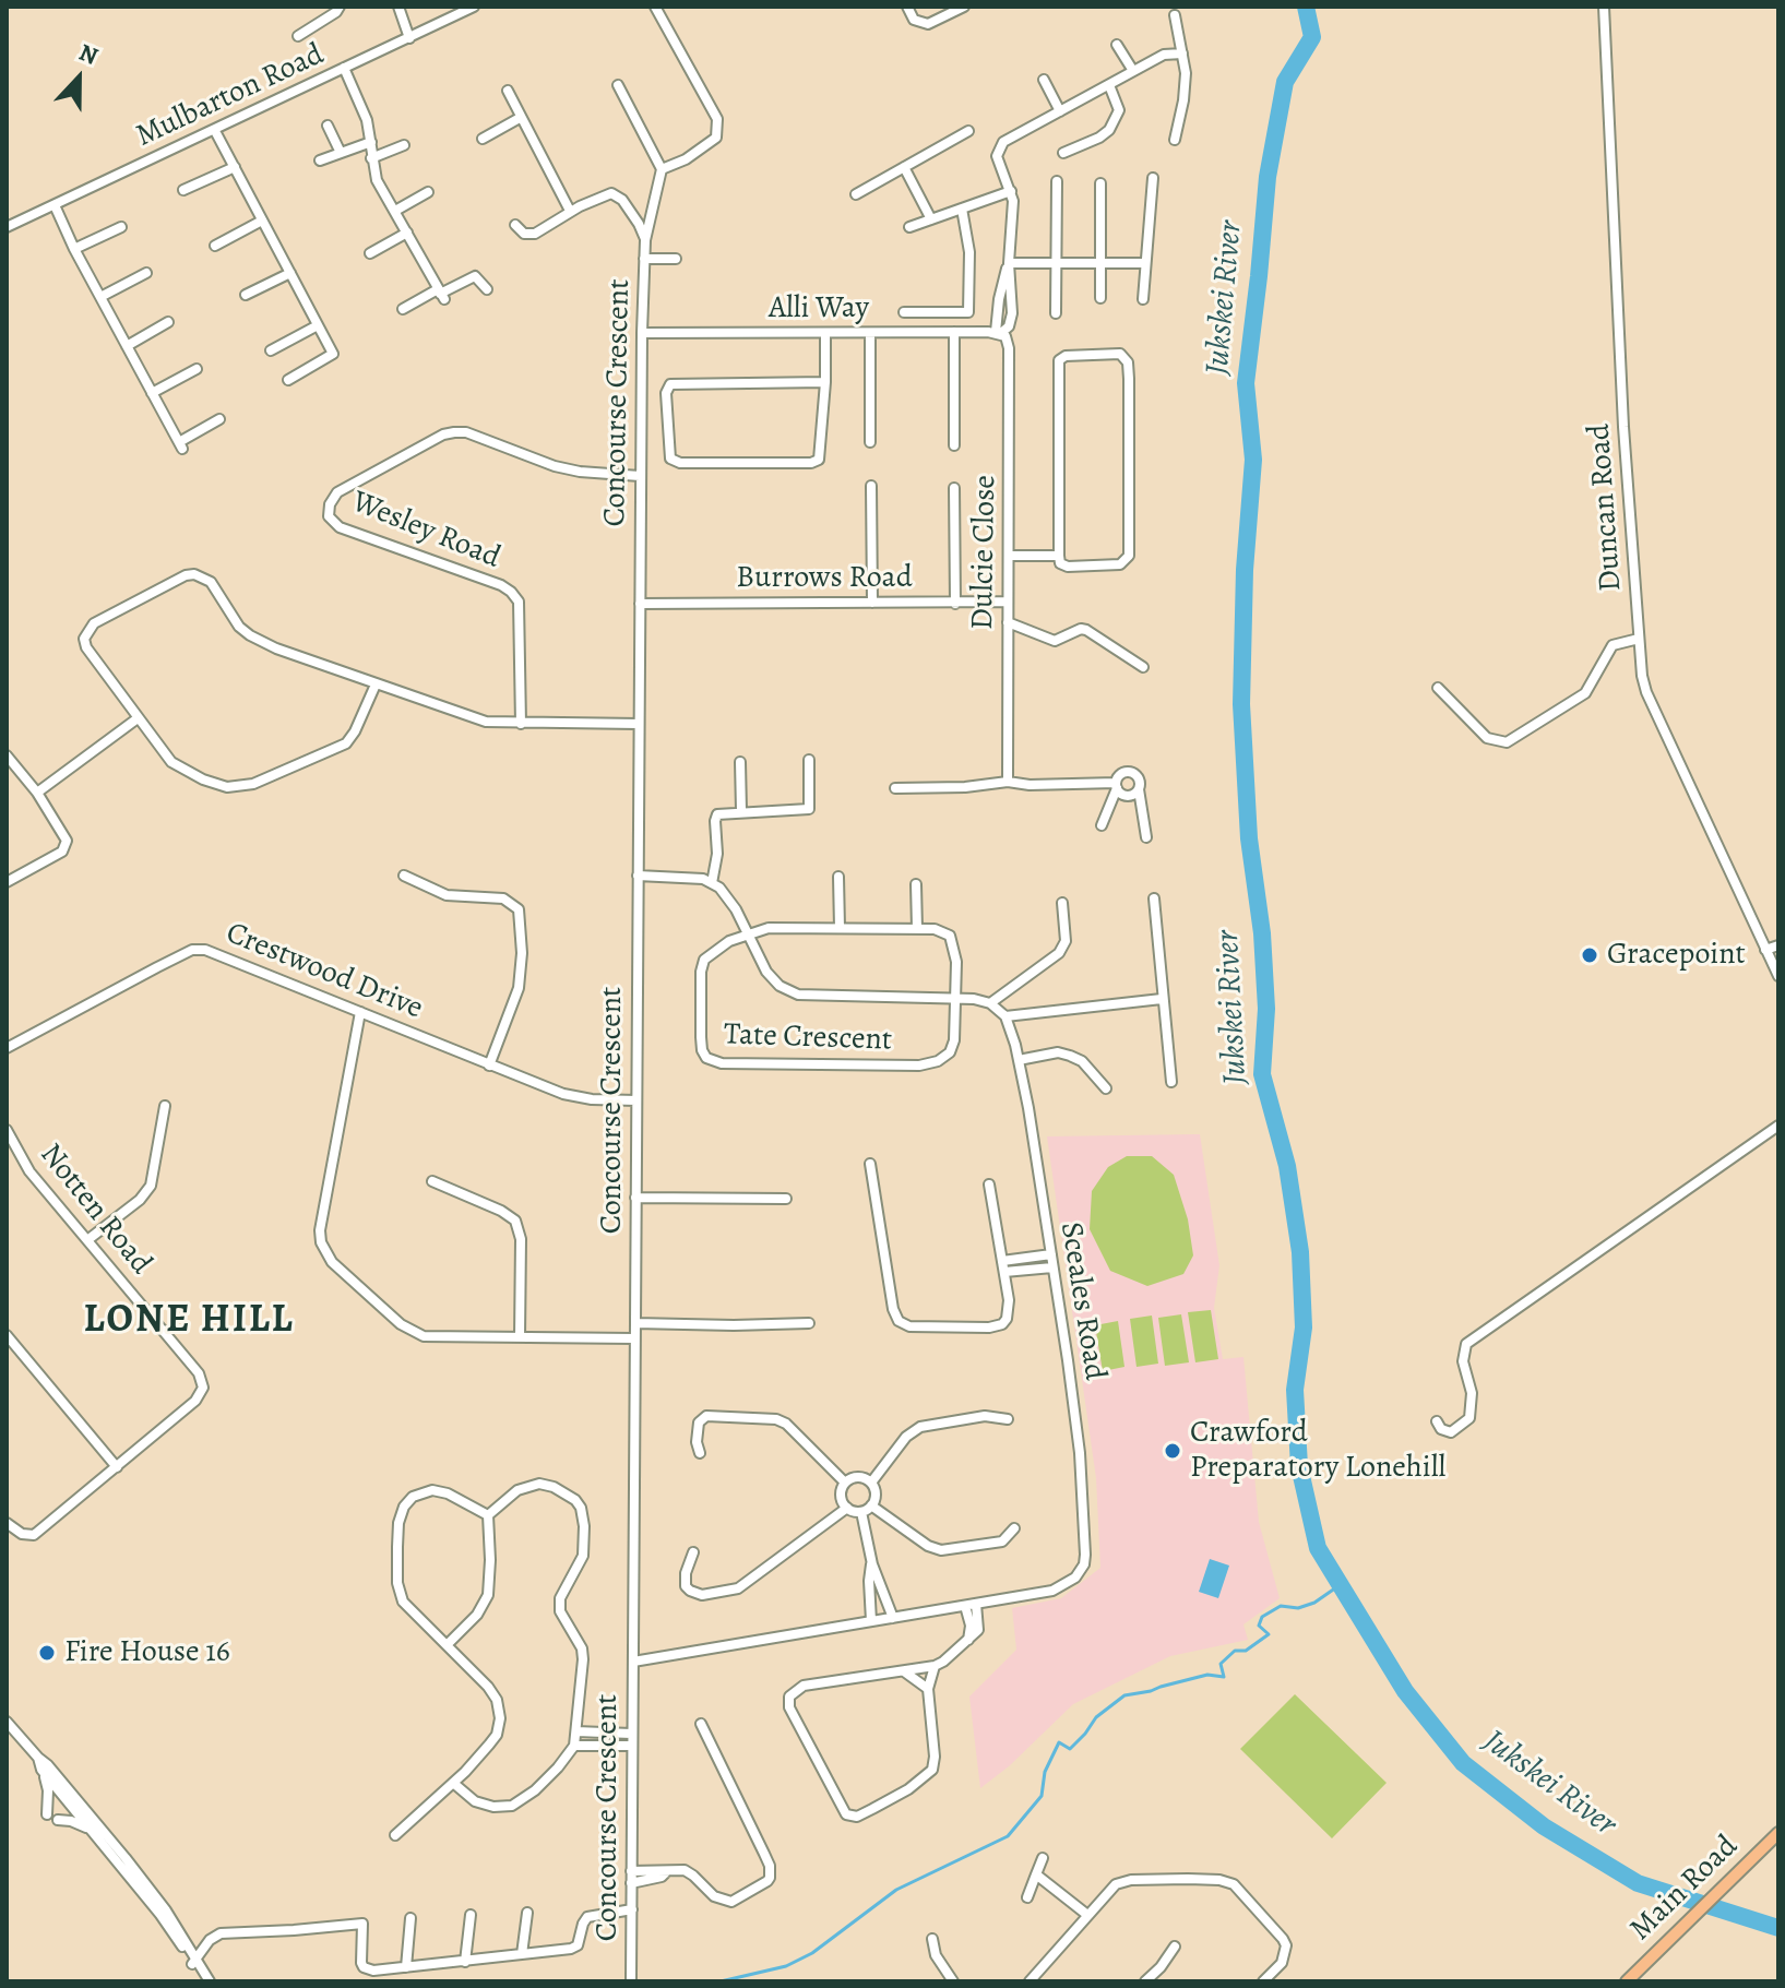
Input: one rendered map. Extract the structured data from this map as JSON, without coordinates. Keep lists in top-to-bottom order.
{
  "streets": {
    "main road": ["Main Road"],
    "street": [
      "Mulbarton Road",
      "Alli Way",
      "Concourse Crescent",
      "Duncan Road",
      "Wesley Road",
      "Dulcie Close",
      "Burrows Road",
      "Crestwood Drive",
      "Tate Crescent",
      "Notten Road",
      "Sceales Road"
    ]
  },
  "crossings": [
    ["Alli Way", "Concourse Crescent"],
    ["Alli Way", "Dulcie Close"],
    ["Concourse Crescent", "Wesley Road"],
    ["Concourse Crescent", "Burrows Road"],
    ["Concourse Crescent", "Crestwood Drive"],
    ["Concourse Crescent", "Sceales Road"],
    ["Dulcie Close", "Burrows Road"]
  ],
  "districts": ["LONE HILL"],
  "water": ["Jukskei River"],
  "places": ["Gracepoint", "Crawford Preparatory Lonehill", "Fire House 16"],
  "north": "top"
}
